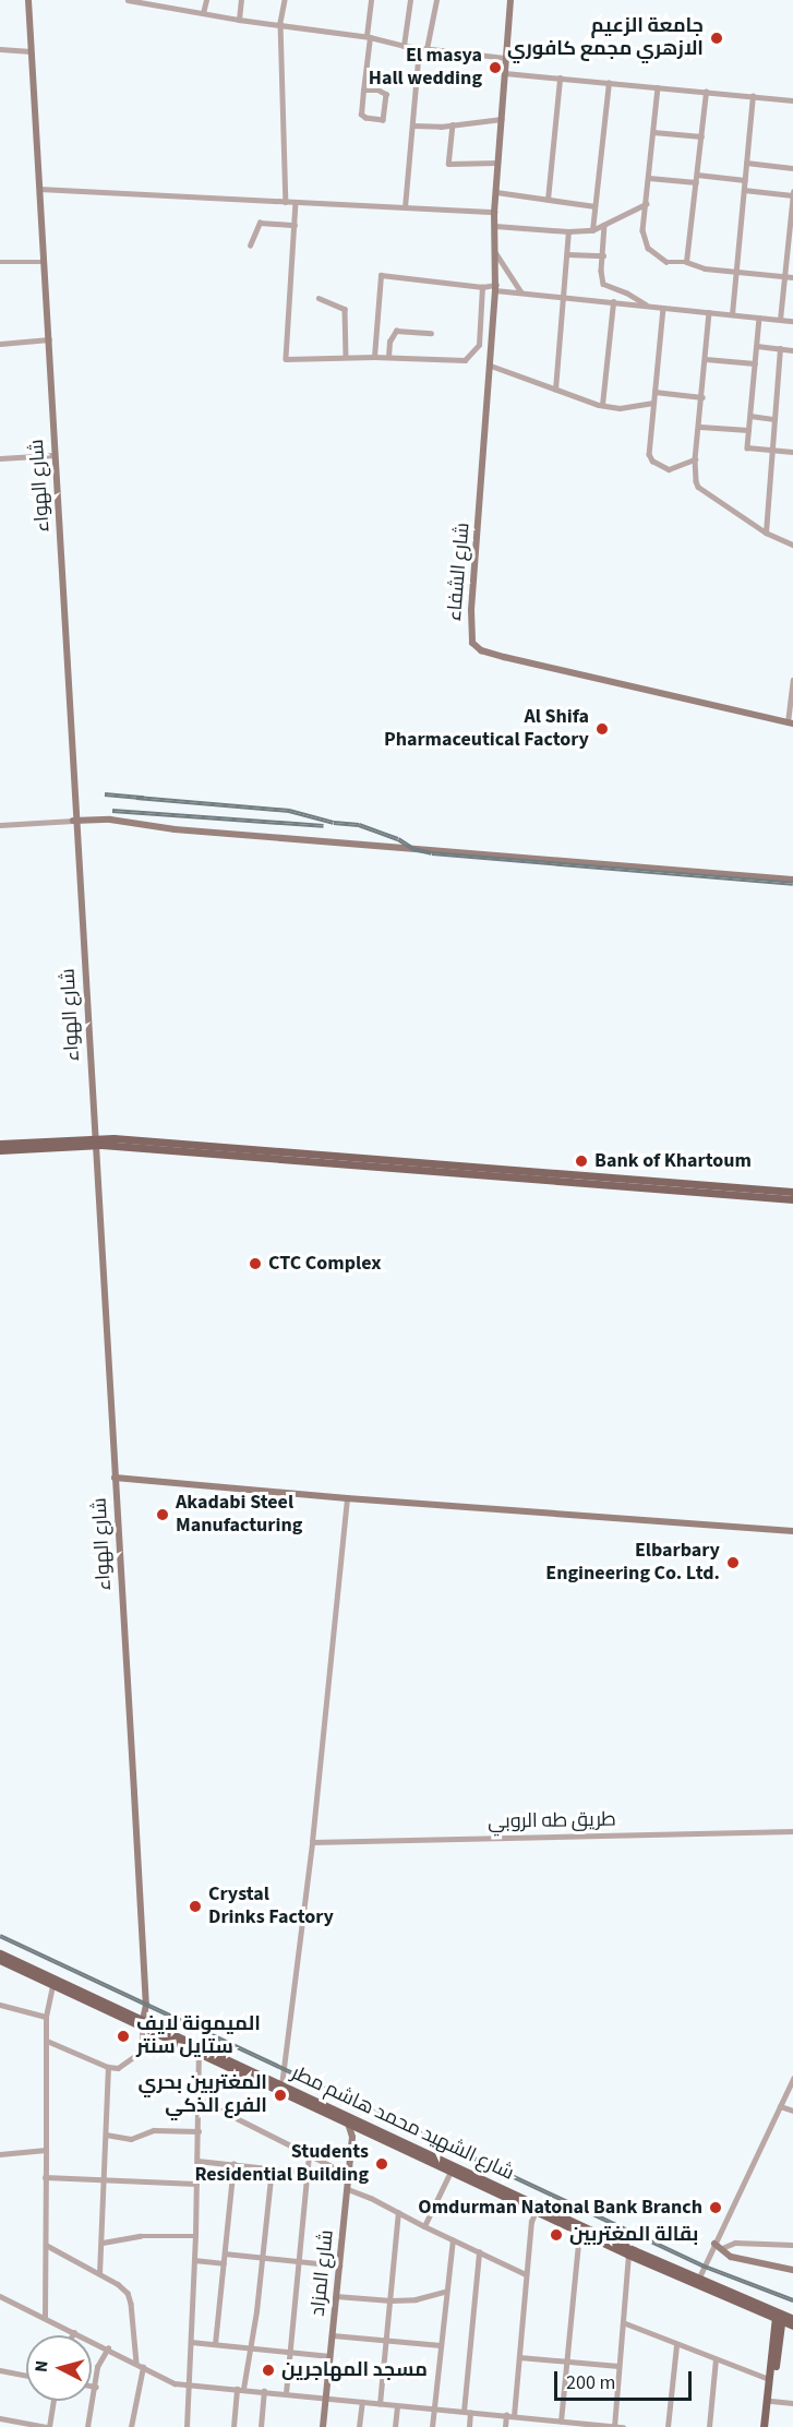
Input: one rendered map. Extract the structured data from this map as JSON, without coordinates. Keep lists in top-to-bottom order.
{
  "streets": {
    "main road": ["شارع الشهيد محمد هاشم مطر"],
    "street": [
      "شارع الهواء",
      "شارع الشفاء",
      "طريق طه الروبي",
      "شارع المزاد"
    ]
  },
  "crossings": [
    ["شارع الهواء", "شارع الشهيد محمد هاشم مطر"],
    ["شارع الشهيد محمد هاشم مطر", "شارع المزاد"]
  ],
  "places": [
    "جامعة الزعيم الازهري مجمع كافوري",
    "El masya Hall wedding",
    "Al Shifa Pharmaceutical Factory",
    "Bank of Khartoum",
    "CTC Complex",
    "Akadabi Steel Manufacturing",
    "Elbarbary Engineering Co. Ltd.",
    "Crystal Drinks Factory",
    "الميمونة لايف ستايل سنتر",
    "المغتربين بحري الفرع الذكي",
    "Students Residential Building",
    "Omdurman Natonal Bank Branch",
    "بقالة المغتربين",
    "مسجد المهاجرين"
  ],
  "scale_bar": "200 m",
  "north": "left"
}
